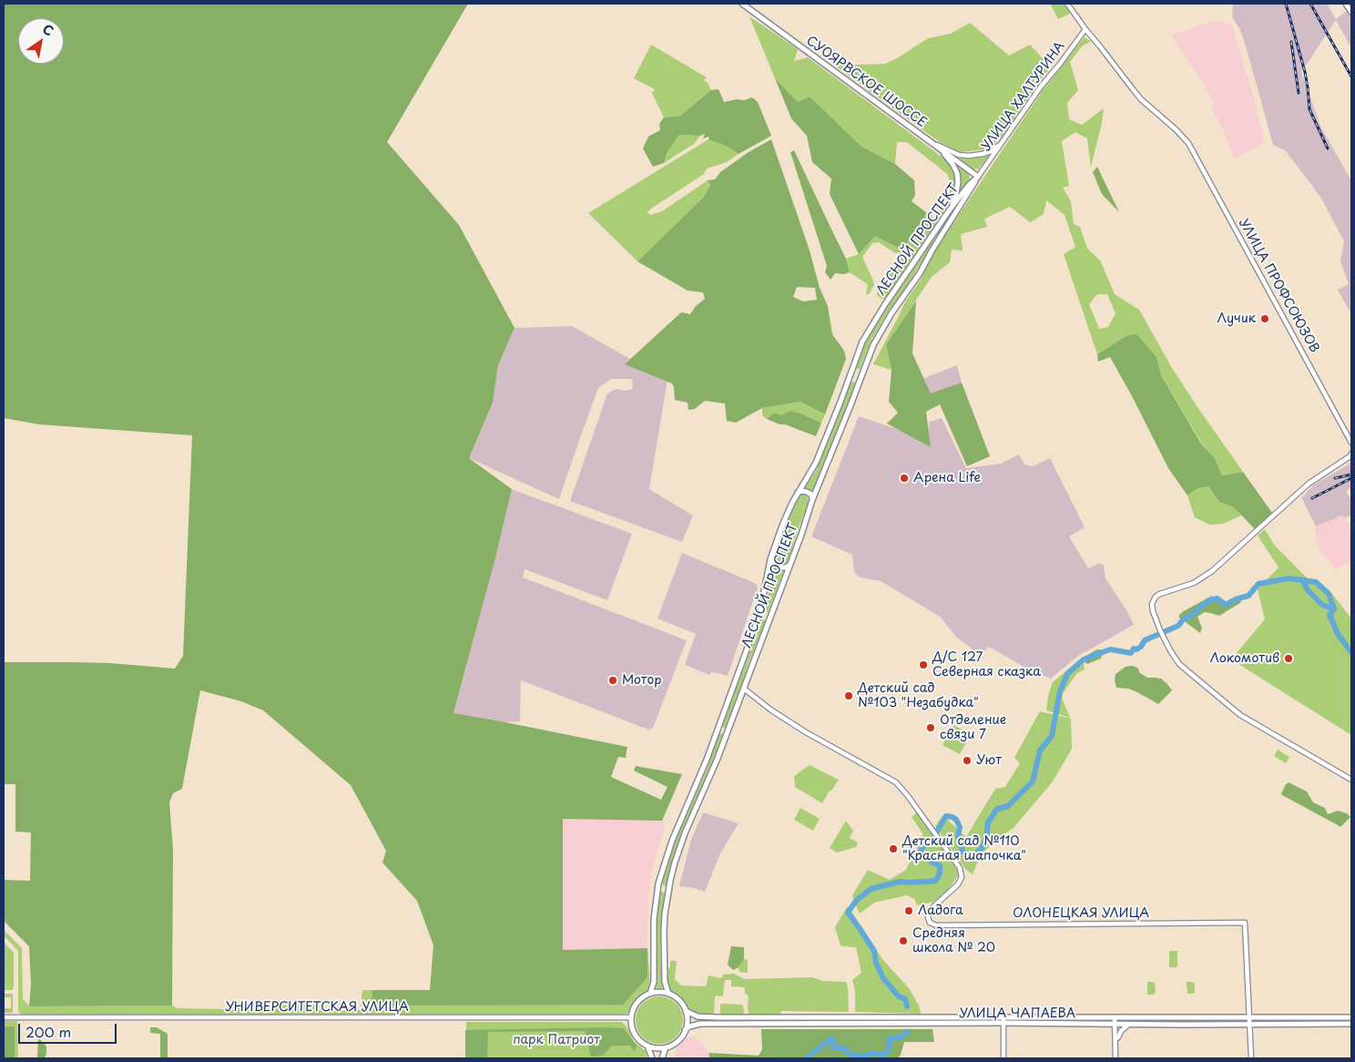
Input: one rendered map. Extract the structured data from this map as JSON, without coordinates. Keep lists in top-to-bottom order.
{
  "streets": {
    "main road": [
      "СУОЯРВСКОЕ ШОССЕ",
      "УЛИЦА ХАЛТУРИНА",
      "ЛЕСНОЙ ПРОСПЕКТ",
      "УЛИЦА ПРОФСОЮЗОВ",
      "ОЛОНЕЦКАЯ УЛИЦА",
      "УНИВЕРСИТЕТСКАЯ УЛИЦА",
      "УЛИЦА ЧАПАЕВА"
    ]
  },
  "crossings": [
    ["СУОЯРВСКОЕ ШОССЕ", "УЛИЦА ХАЛТУРИНА"],
    ["СУОЯРВСКОЕ ШОССЕ", "ЛЕСНОЙ ПРОСПЕКТ"],
    ["УЛИЦА ХАЛТУРИНА", "ЛЕСНОЙ ПРОСПЕКТ"],
    ["УЛИЦА ХАЛТУРИНА", "УЛИЦА ПРОФСОЮЗОВ"],
    ["ЛЕСНОЙ ПРОСПЕКТ", "ОЛОНЕЦКАЯ УЛИЦА"],
    ["ЛЕСНОЙ ПРОСПЕКТ", "УНИВЕРСИТЕТСКАЯ УЛИЦА"],
    ["ЛЕСНОЙ ПРОСПЕКТ", "УЛИЦА ЧАПАЕВА"],
    ["ОЛОНЕЦКАЯ УЛИЦА", "УЛИЦА ЧАПАЕВА"],
    ["УНИВЕРСИТЕТСКАЯ УЛИЦА", "УЛИЦА ЧАПАЕВА"]
  ],
  "parks": ["парк Патриот"],
  "places": [
    "Лучик",
    "Арена Life",
    "Локомотив",
    "Д/С 127 Северная сказка",
    "Мотор",
    "Детский сад №103 \"Незабудка\"",
    "Отделение связи 7",
    "Уют",
    "Детский сад №110 \"Красная шапочка\"",
    "Ладога",
    "Средняя школа № 20"
  ],
  "scale_bar": "200 m",
  "north": "top right"
}
